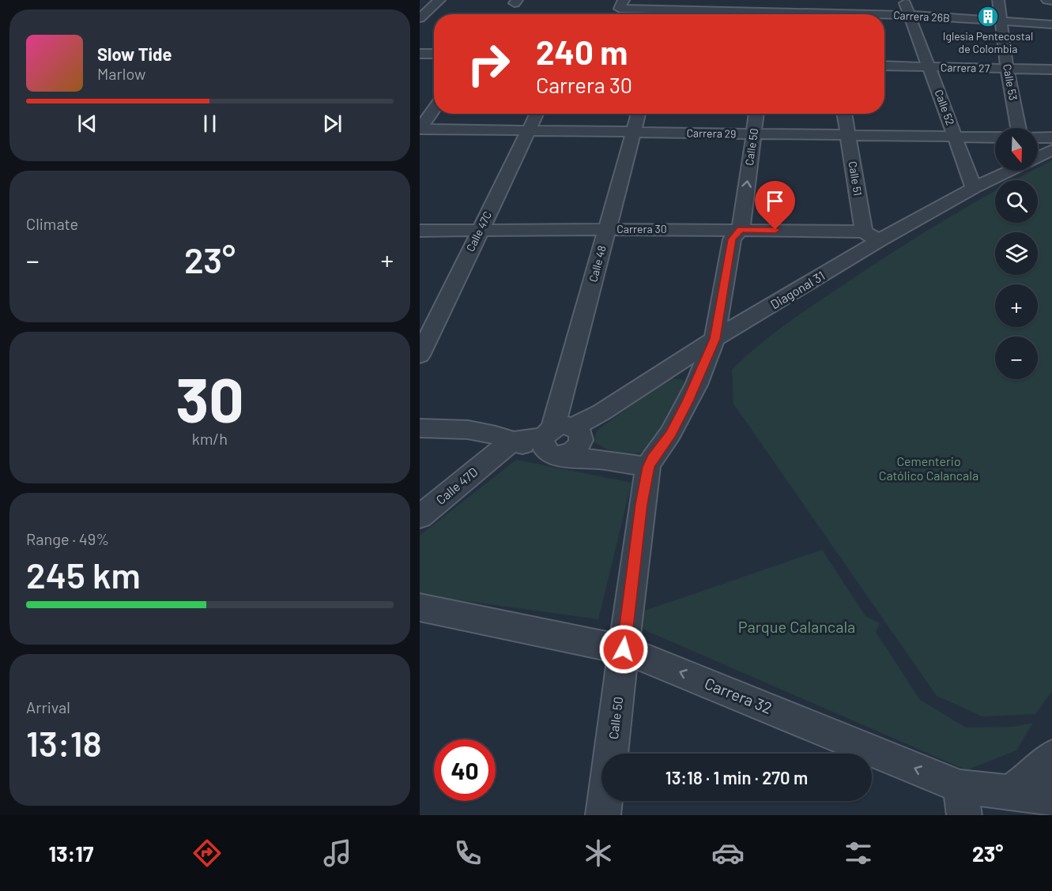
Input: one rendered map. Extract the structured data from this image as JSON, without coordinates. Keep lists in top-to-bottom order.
{
  "streets": {
    "street": [
      "Carrera 26B",
      "Carrera 27",
      "Calle 53",
      "Calle 52",
      "Carrera 29",
      "Calle 50",
      "Calle 51",
      "Carrera 30",
      "Calle 47C",
      "Calle 48",
      "Diagonal 31",
      "Calle 47D",
      "Carrera 32"
    ]
  },
  "crossings": [
    ["Carrera 26B", "Calle 53"],
    ["Carrera 26B", "Calle 52"],
    ["Carrera 27", "Calle 53"],
    ["Carrera 27", "Calle 52"],
    ["Calle 52", "Carrera 29"],
    ["Calle 52", "Diagonal 31"],
    ["Carrera 29", "Calle 50"],
    ["Carrera 29", "Calle 51"],
    ["Carrera 29", "Calle 47C"],
    ["Carrera 29", "Calle 48"],
    ["Calle 50", "Carrera 30"],
    ["Calle 50", "Diagonal 31"],
    ["Calle 50", "Carrera 32"],
    ["Calle 51", "Carrera 30"],
    ["Calle 51", "Diagonal 31"],
    ["Carrera 30", "Calle 47C"],
    ["Carrera 30", "Calle 48"],
    ["Carrera 30", "Diagonal 31"],
    ["Calle 48", "Diagonal 31"]
  ],
  "one_way": ["Carrera 32"],
  "parks": ["Cementerio Católico Calancala", "Parque Calancala"],
  "places": {
    "building": ["Iglesia Pentecostal de Colombia"]
  },
  "north": "bottom",
  "page": {
    "turn": ["240 m", "Carrera 30"],
    "song": ["Slow Tide", "Marlow"],
    "map_buttons": ["+", "−"],
    "tile": [
      "Climate",
      ["30", "km/h"],
      ["Range · 49%", "245 km"],
      ["Arrival", "13:18"]
    ],
    "heat": ["−", "23°", "+"],
    "limit": "40",
    "trip": "13:18 · 1 min · 270 m",
    "tabs": ["13:17", "23°"]
  }
}
